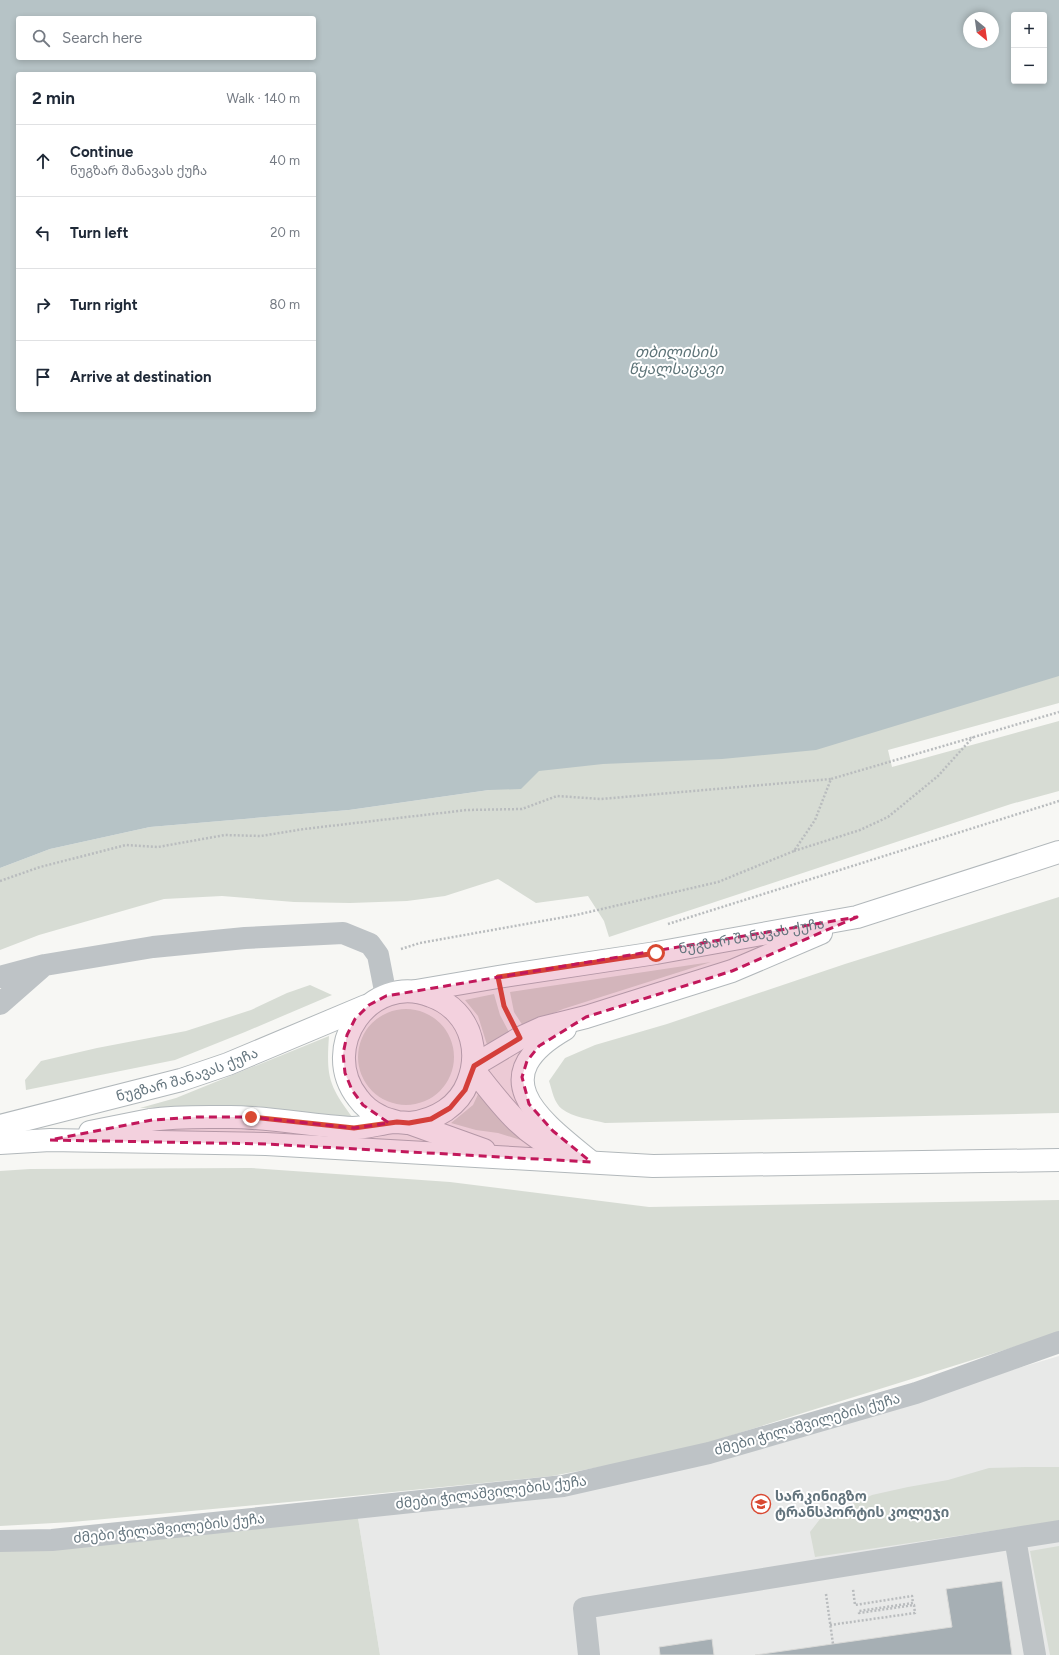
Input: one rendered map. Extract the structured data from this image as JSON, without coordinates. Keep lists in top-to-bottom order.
{
  "streets": {
    "main road": ["ნუგზარ შანავას ქუჩა"],
    "street": ["ძმები ჭილაშვილების ქუჩა"]
  },
  "water": ["თბილისის წყალსაცავი"],
  "places": {
    "school or university": ["სარკინიგზო ტრანსპორტის კოლეჯი"]
  },
  "north": "bottom right",
  "page": {
    "map_buttons": ["+", "−"],
    "search": "Search here",
    "heading": ["2 min", "Walk · 140 m"],
    "list": [
      ["Continue", "ნუგზარ შანავას ქუჩა", "40 m"],
      ["Turn left", "20 m"],
      ["Turn right", "80 m"],
      "Arrive at destination"
    ]
  }
}
